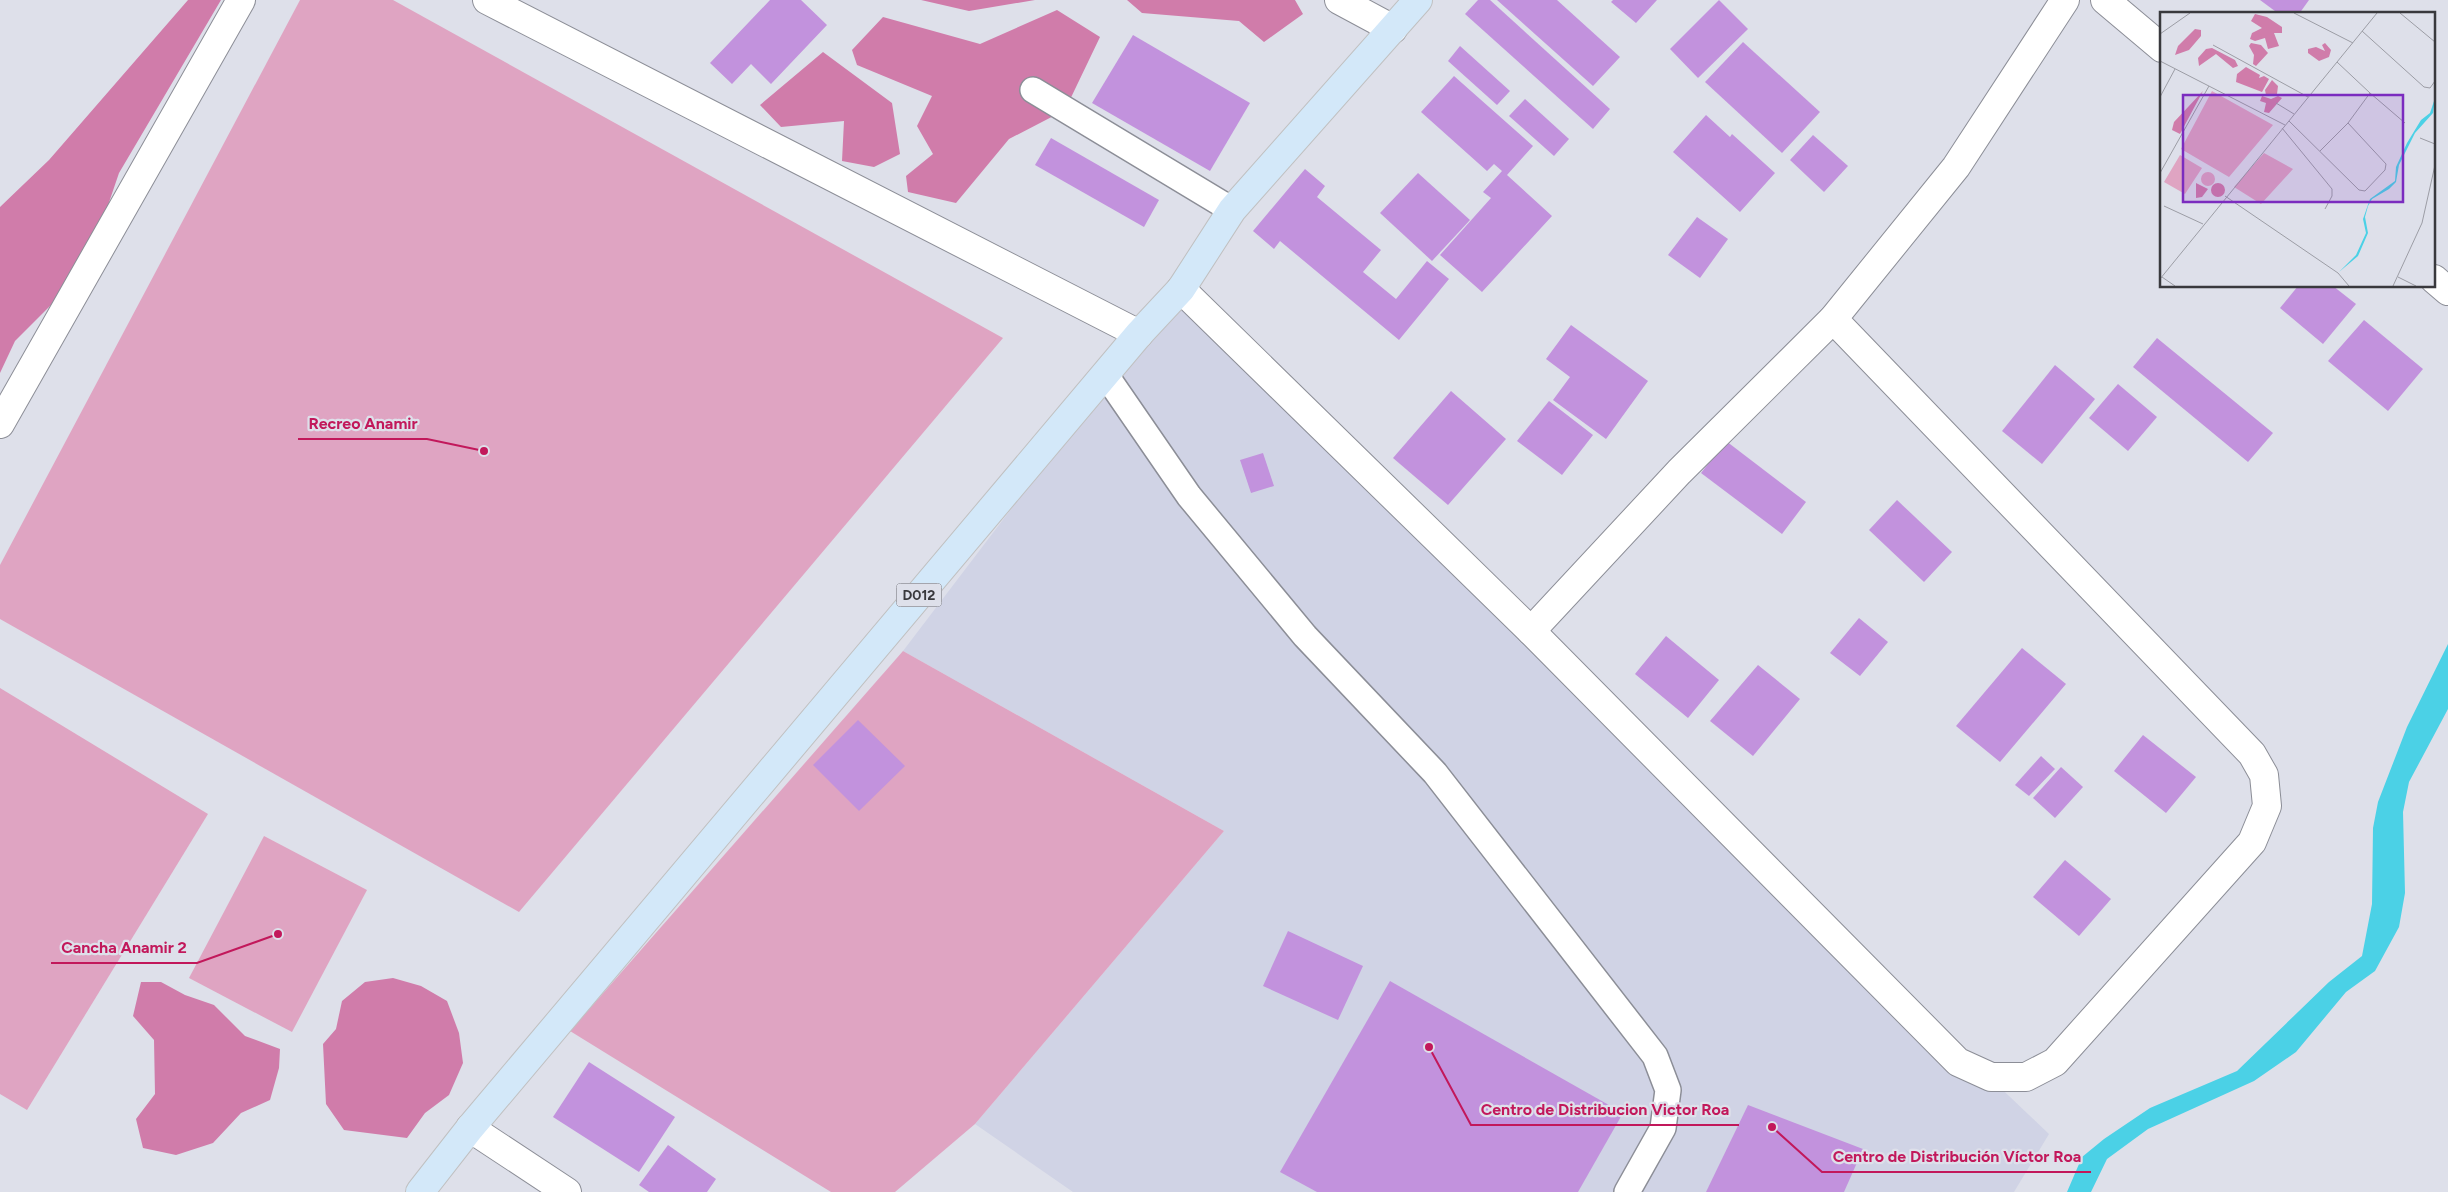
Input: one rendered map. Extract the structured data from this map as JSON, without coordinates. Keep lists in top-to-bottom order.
{
  "streets": {
    "main road": ["D012"]
  },
  "places": [
    "Recreo Anamir",
    "Cancha Anamir 2",
    "Centro de Distribucion Victor Roa",
    "Centro de Distribución Víctor Roa"
  ]
}
